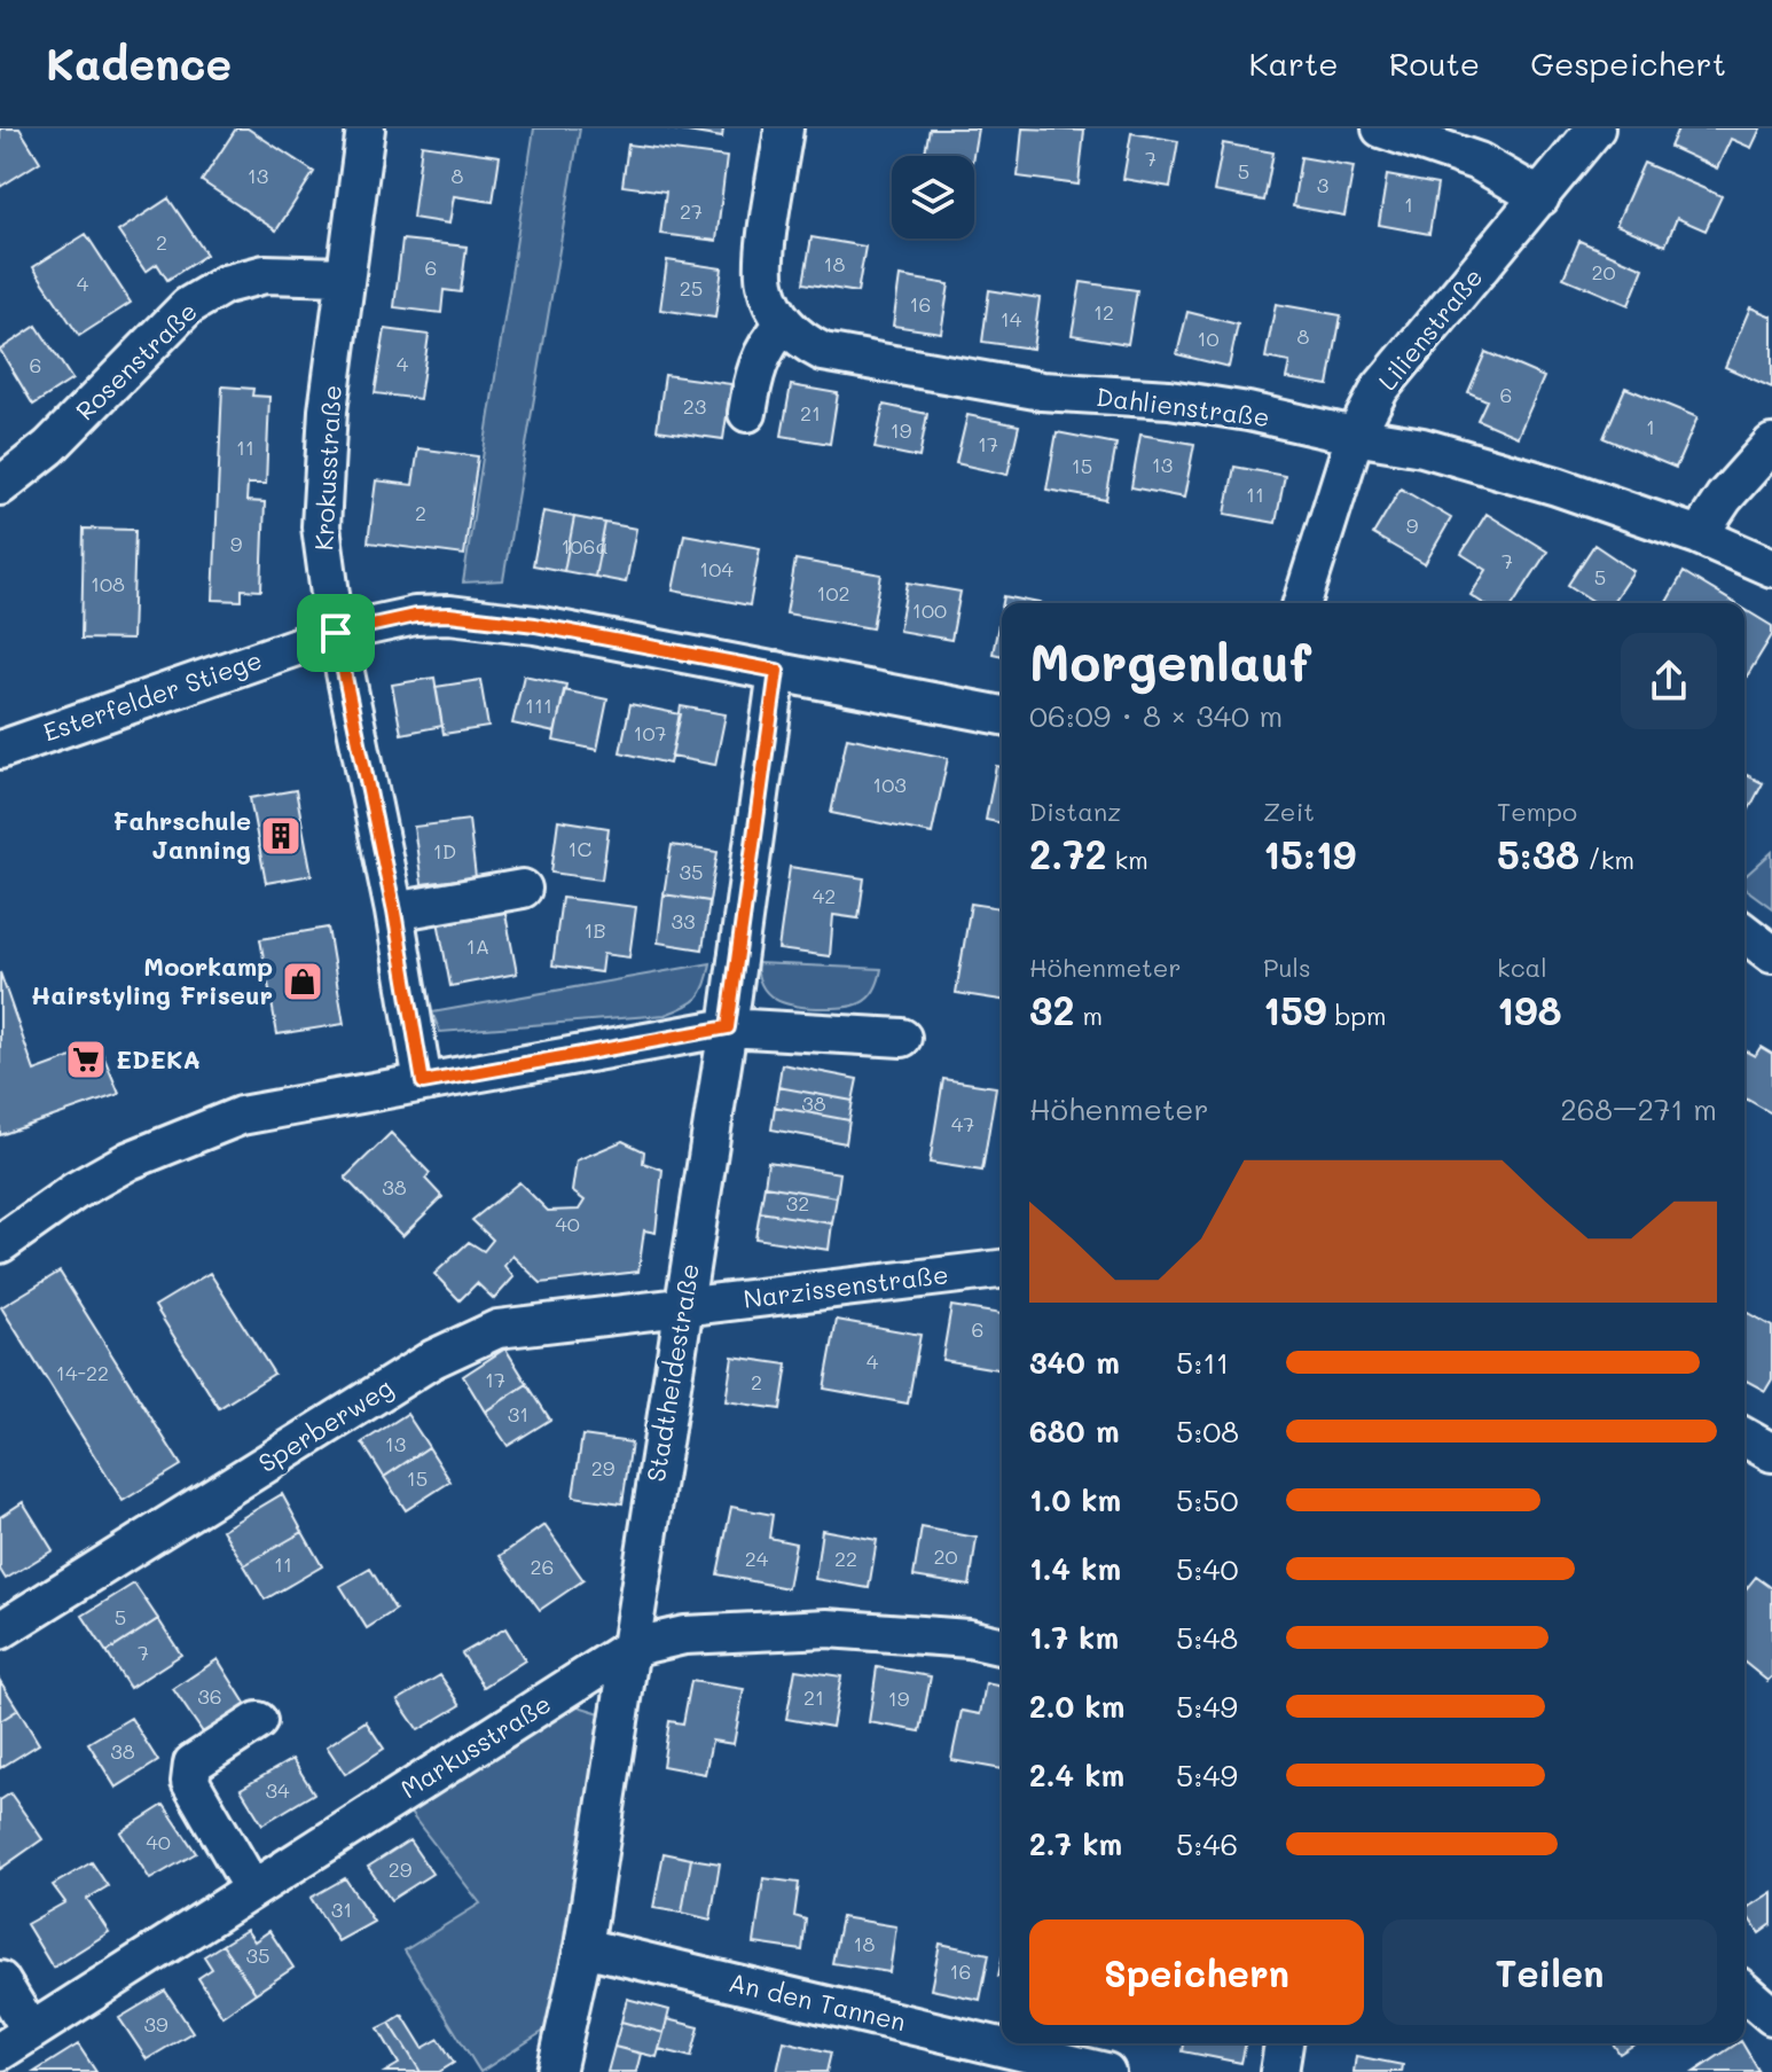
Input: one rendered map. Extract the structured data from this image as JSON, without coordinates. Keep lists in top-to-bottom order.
{
  "streets": {
    "street": [
      "Lilienstraße",
      "Rosenstraße",
      "Dahlienstraße",
      "Krokusstraße",
      "Esterfelder Stiege",
      "Narzissenstraße",
      "Stadtheidestraße",
      "Sperberweg",
      "Markusstraße",
      "An den Tannen"
    ]
  },
  "crossings": [
    ["Lilienstraße", "Dahlienstraße"],
    ["Rosenstraße", "Krokusstraße"],
    ["Krokusstraße", "Esterfelder Stiege"],
    ["Esterfelder Stiege", "Stadtheidestraße"],
    ["Narzissenstraße", "Stadtheidestraße"],
    ["Narzissenstraße", "Sperberweg"],
    ["Stadtheidestraße", "Sperberweg"],
    ["Stadtheidestraße", "Markusstraße"],
    ["Stadtheidestraße", "An den Tannen"]
  ],
  "places": {
    "building": ["Fahrschule Janning"],
    "shop": ["Moorkamp Hairstyling Friseur"],
    "supermarket": ["EDEKA"]
  },
  "house_numbers": [
    "7",
    "5",
    "13",
    "8",
    "3",
    "1",
    "27",
    "2",
    "18",
    "6",
    "20",
    "4",
    "25",
    "16",
    "12",
    "14",
    "8",
    "10",
    "4",
    "6",
    "6",
    "23",
    "21",
    "1",
    "19",
    "17",
    "11",
    "13",
    "15",
    "11",
    "2",
    "9",
    "9",
    "106a",
    "7",
    "104",
    "5",
    "108",
    "102",
    "100",
    "111",
    "107",
    "103",
    "1C",
    "1D",
    "35",
    "42",
    "33",
    "1B",
    "1A",
    "38",
    "47",
    "38",
    "32",
    "40",
    "6",
    "4",
    "14-22",
    "17",
    "2",
    "31",
    "13",
    "29",
    "15",
    "20",
    "24",
    "22",
    "11",
    "26",
    "5",
    "7",
    "36",
    "21",
    "19",
    "38",
    "34",
    "40",
    "29",
    "31",
    "18",
    "35",
    "16",
    "39"
  ],
  "page": {
    "header": "Kadence",
    "nav": ["Karte", "Route", "Gespeichert"],
    "heading": ["Morgenlauf", "06:09 · 8 × 340 m"],
    "stats": [
      ["Distanz", "2.72 km"],
      ["Zeit", "15:19"],
      ["Tempo", "5:38 /km"],
      ["Höhenmeter", "32 m"],
      ["Puls", "159 bpm"],
      ["kcal", "198"]
    ],
    "chart": ["Höhenmeter", "268–271 m"],
    "list": [
      {
        "name": "340 m",
        "note": "5:11"
      },
      {
        "name": "680 m",
        "note": "5:08"
      },
      {
        "name": "1.0 km",
        "note": "5:50"
      },
      {
        "name": "1.4 km",
        "note": "5:40"
      },
      {
        "name": "1.7 km",
        "note": "5:48"
      },
      {
        "name": "2.0 km",
        "note": "5:49"
      },
      {
        "name": "2.4 km",
        "note": "5:49"
      },
      {
        "name": "2.7 km",
        "note": "5:46"
      }
    ],
    "buttons": ["Speichern", "Teilen"]
  }
}
